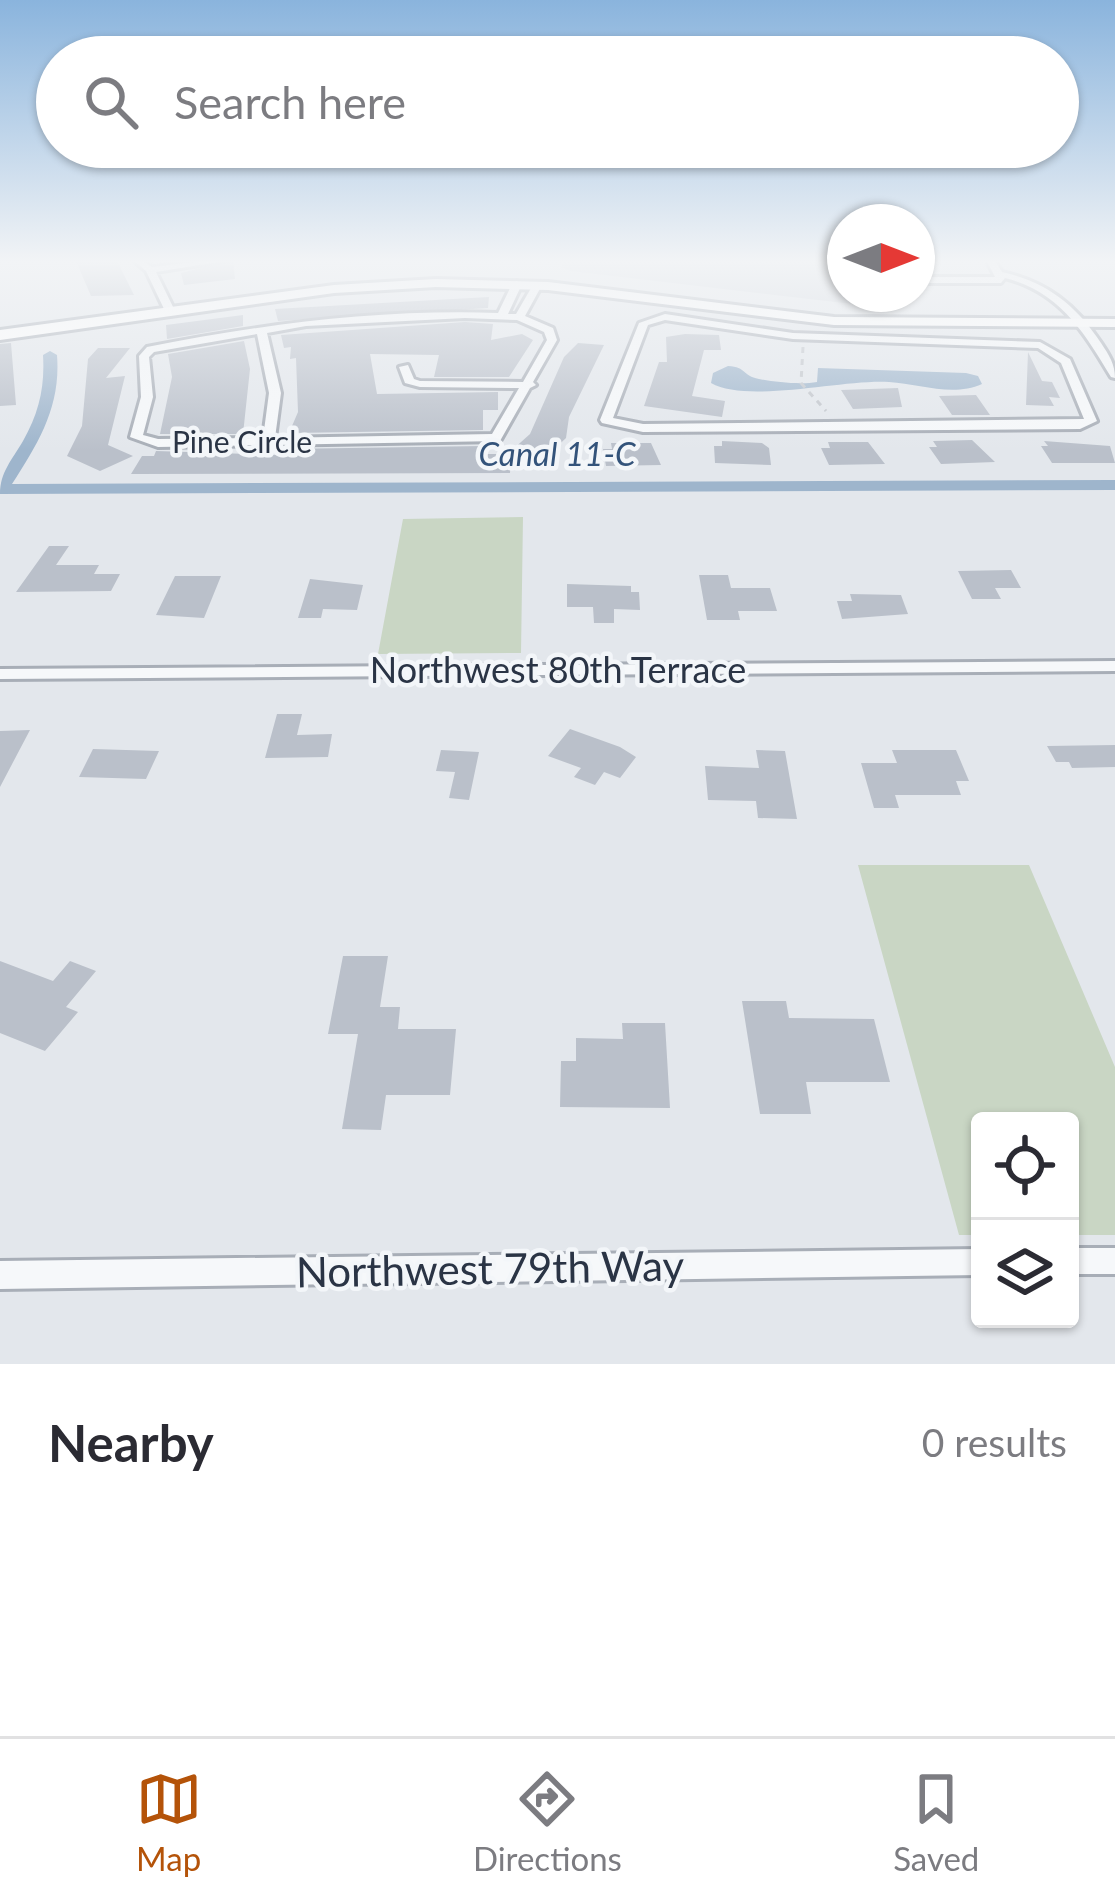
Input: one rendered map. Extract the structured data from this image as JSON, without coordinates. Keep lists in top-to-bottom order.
{
  "streets": {
    "street": ["Pine Circle", "Northwest 80th Terrace", "Northwest 79th Way"]
  },
  "water": ["Canal 11-C"],
  "north": "right",
  "page": {
    "search": "Search here",
    "heading": ["Nearby", "0 results"],
    "nav": ["Map", "Directions", "Saved"]
  }
}
